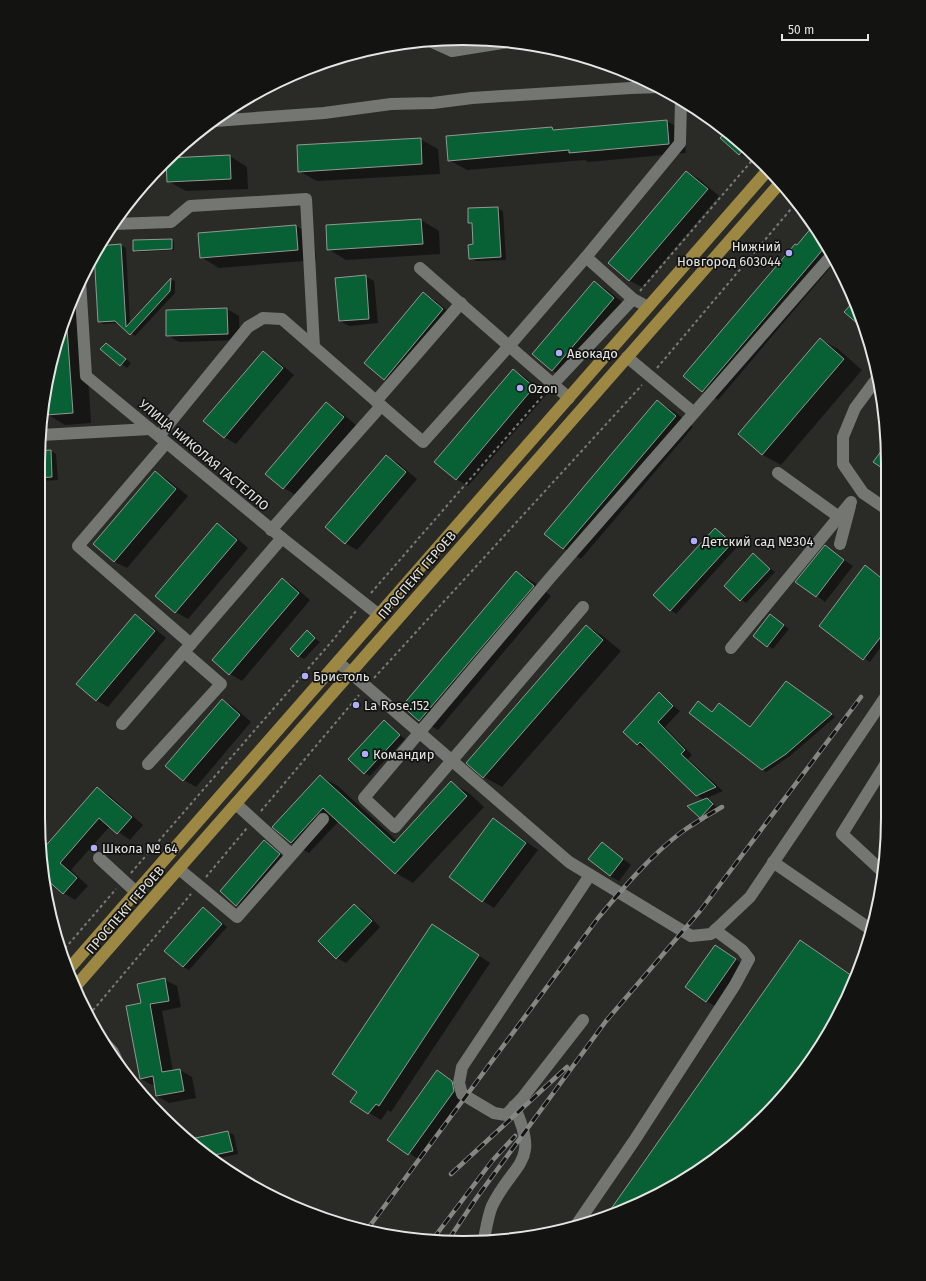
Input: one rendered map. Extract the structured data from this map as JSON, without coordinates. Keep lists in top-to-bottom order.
{
  "streets": {
    "main road": ["ПРОСПЕКТ ГЕРОЕВ"],
    "street": ["УЛИЦА НИКОЛАЯ ГАСТЕЛЛО"]
  },
  "crossings": [
    ["УЛИЦА НИКОЛАЯ ГАСТЕЛЛО", "ПРОСПЕКТ ГЕРОЕВ"]
  ],
  "places": [
    "Нижний Новгород 603044",
    "Авокадо",
    "Ozon",
    "Детский сад №304",
    "Бристоль",
    "La Rose.152",
    "Командир",
    "Школа № 64"
  ],
  "scale_bar": "50 m"
}
